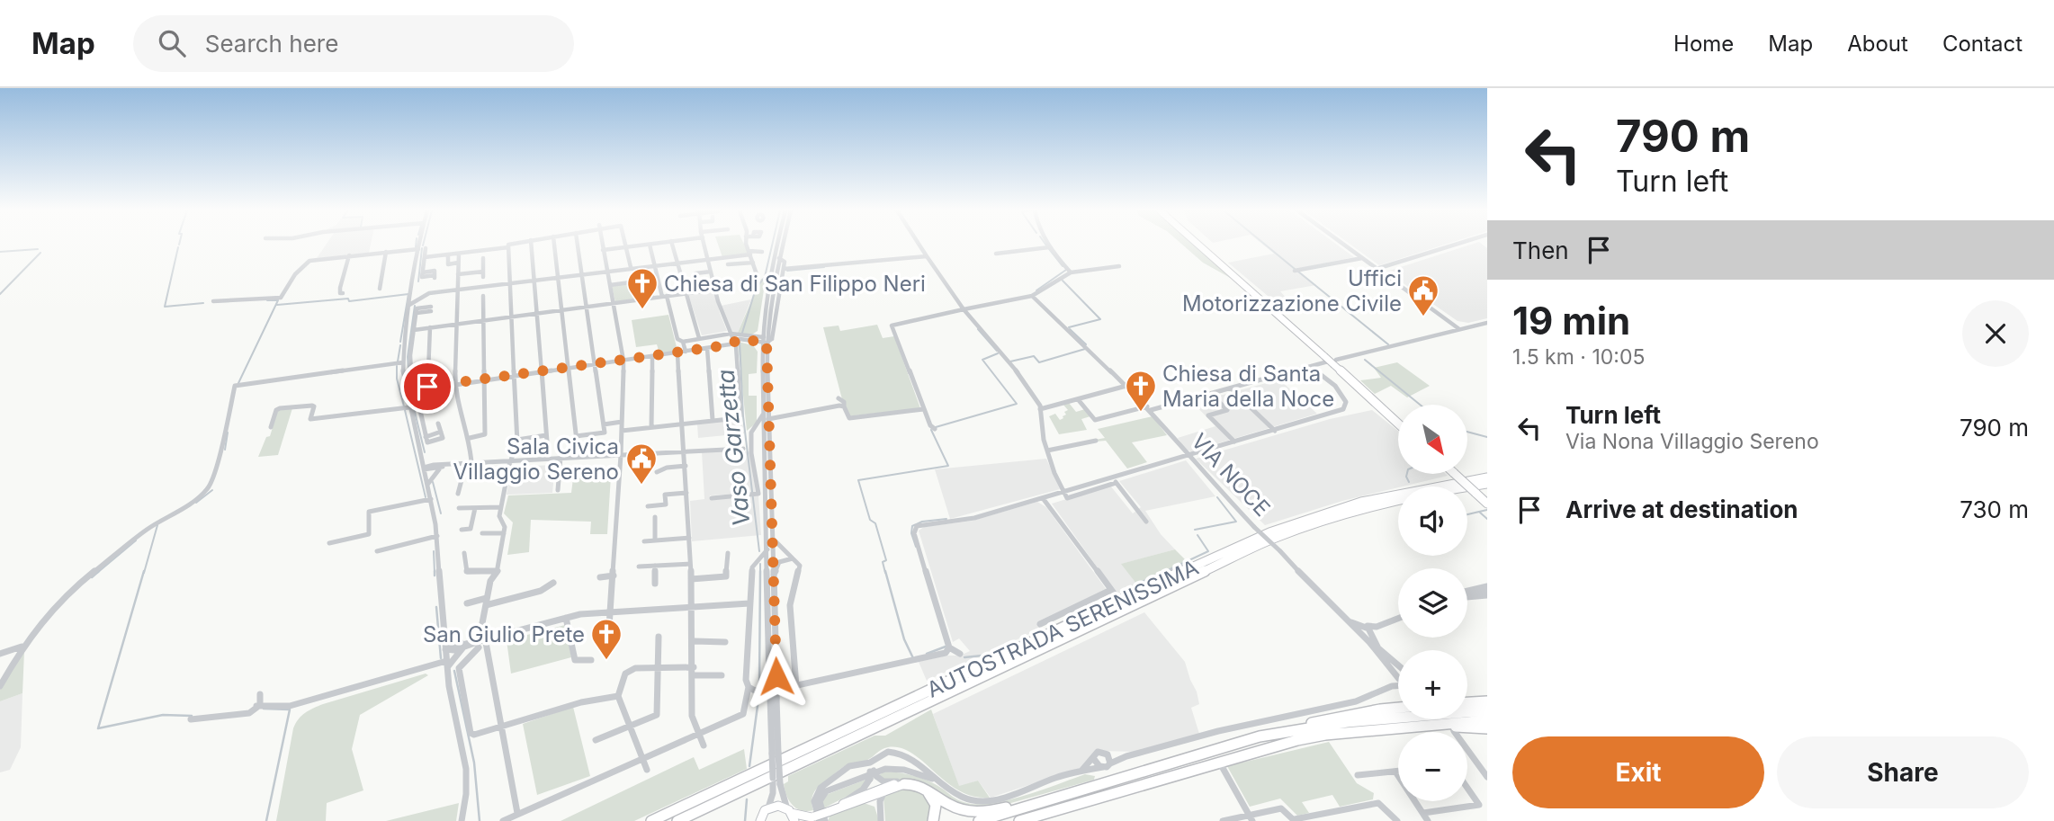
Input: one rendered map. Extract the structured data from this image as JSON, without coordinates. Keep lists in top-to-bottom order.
{
  "streets": {
    "highway": ["AUTOSTRADA SERENISSIMA"],
    "street": ["VIA NOCE"]
  },
  "water": ["Vaso Garzetta"],
  "places": {
    "church": ["Chiesa di San Filippo Neri", "Chiesa di Santa Maria della Noce", "San Giulio Prete"],
    "public building": ["Uffici Motorizzazione Civile", "Sala Civica Villaggio Sereno"]
  },
  "north": "bottom right",
  "page": {
    "header": "Map",
    "search": "Search here",
    "nav": [
      "Home",
      "Map",
      "About",
      "Contact"
    ],
    "turn": ["790 m", "Turn left"],
    "then": "Then",
    "heading": ["19 min", "1.5 km · 10:05"],
    "list": [
      {
        "name": "Turn left",
        "note": "Via Nona Villaggio Sereno",
        "value": "790 m"
      },
      {
        "name": "Arrive at destination",
        "value": "730 m"
      }
    ],
    "map_buttons": ["+", "−"],
    "buttons": ["Exit", "Share"]
  }
}
